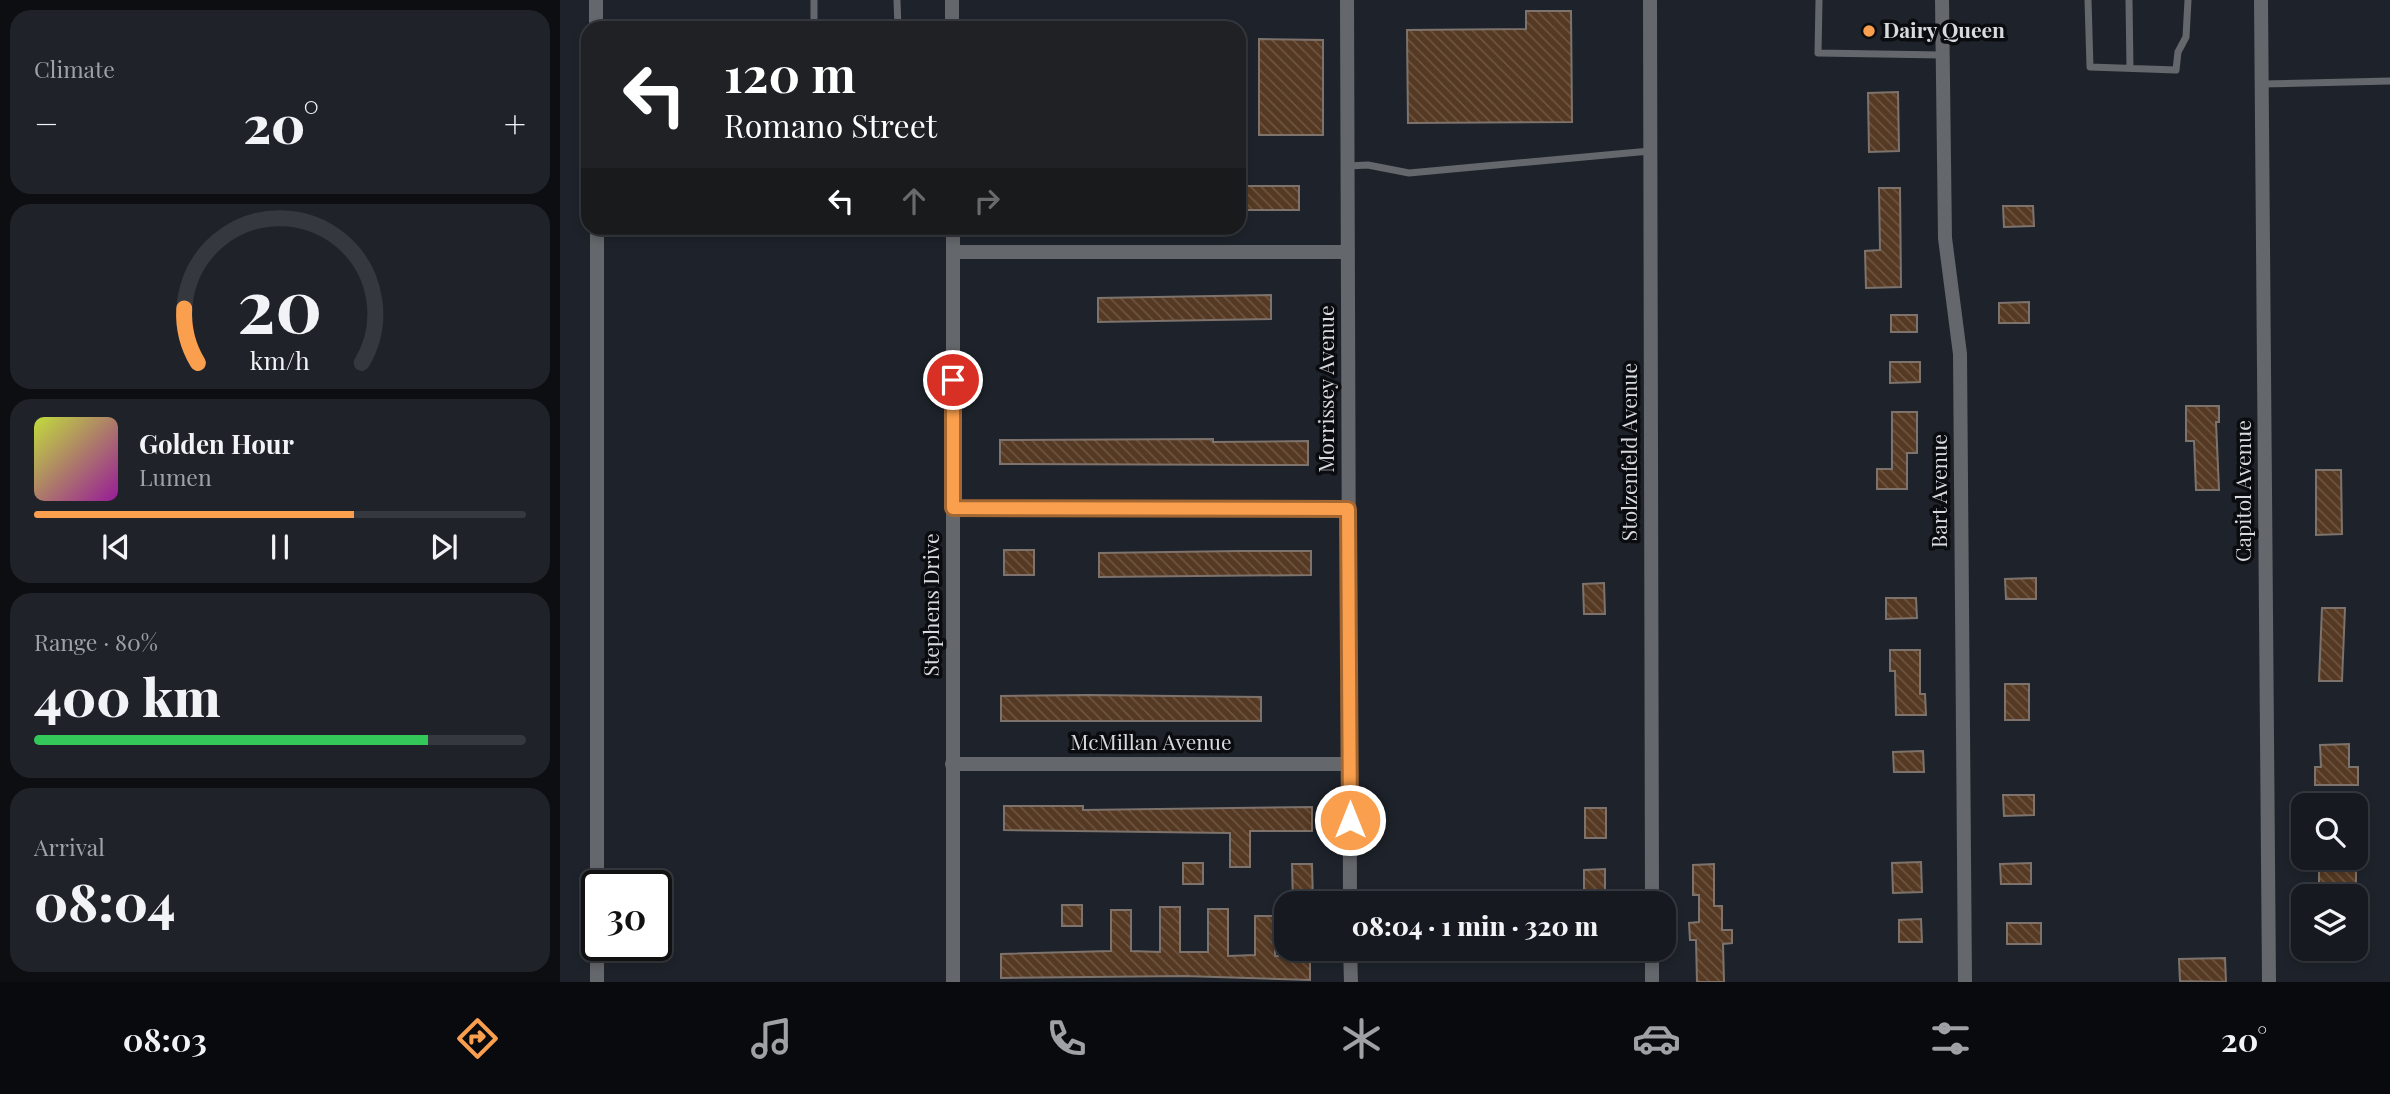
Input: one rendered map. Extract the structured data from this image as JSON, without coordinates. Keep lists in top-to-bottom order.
{
  "streets": {
    "street": [
      "Morrissey Avenue",
      "Stolzenfeld Avenue",
      "Bart Avenue",
      "Capitol Avenue",
      "Stephens Drive",
      "McMillan Avenue"
    ]
  },
  "crossings": [
    ["Morrissey Avenue", "McMillan Avenue"],
    ["Stephens Drive", "McMillan Avenue"]
  ],
  "places": ["Dairy Queen"],
  "page": {
    "tile": [
      "Climate",
      ["Range · 80%", "400 km"],
      ["Arrival", "08:04"]
    ],
    "turn": ["120 m", "Romano Street"],
    "heat": ["−", "20°", "+"],
    "song": ["Golden Hour", "Lumen"],
    "limit": "30",
    "trip": "08:04 · 1 min · 320 m",
    "tabs": ["08:03", "20°"],
    "gauge": ["20", "km/h"]
  }
}
